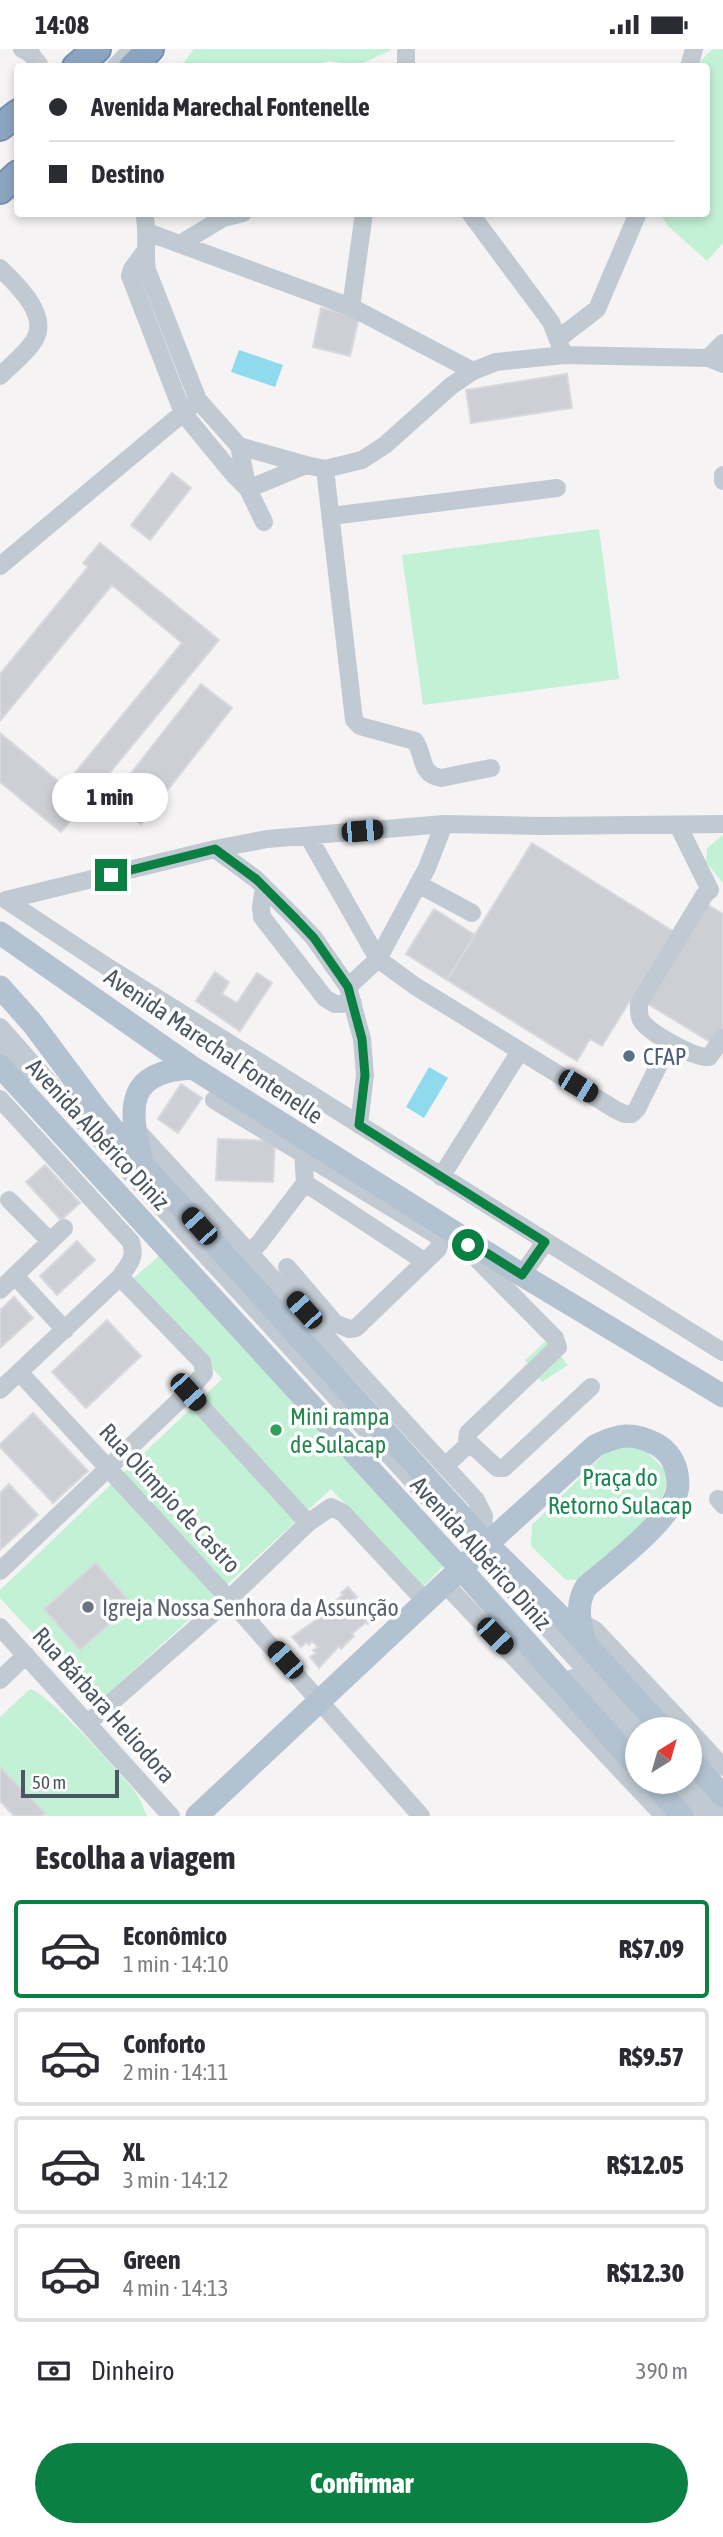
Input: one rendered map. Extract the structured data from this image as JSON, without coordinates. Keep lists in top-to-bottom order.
{
  "streets": {
    "main road": ["Avenida Marechal Fontenelle", "Avenida Albérico Diniz"],
    "street": ["Rua Olímpio de Castro", "Rua Bárbara Heliodora"]
  },
  "parks": ["Praça do Retorno Sulacap"],
  "places": ["CFAP", "Mini rampa de Sulacap", "Igreja Nossa Senhora da Assunção"],
  "scale_bar": "50 m",
  "north": "top right",
  "page": {
    "status": "14:08",
    "banner": ["Avenida Marechal Fontenelle", "Destino"],
    "bubble": "1 min",
    "scale": "50 m",
    "heading": "Escolha a viagem",
    "list": [
      {
        "name": "Econômico",
        "note": "1 min · 14:10",
        "value": "R$7.09"
      },
      {
        "name": "Conforto",
        "note": "2 min · 14:11",
        "value": "R$9.57"
      },
      {
        "name": "XL",
        "note": "3 min · 14:12",
        "value": "R$12.05"
      },
      {
        "name": "Green",
        "note": "4 min · 14:13",
        "value": "R$12.30"
      }
    ],
    "pay": ["Dinheiro", "390 m"],
    "buttons": "Confirmar"
  }
}
